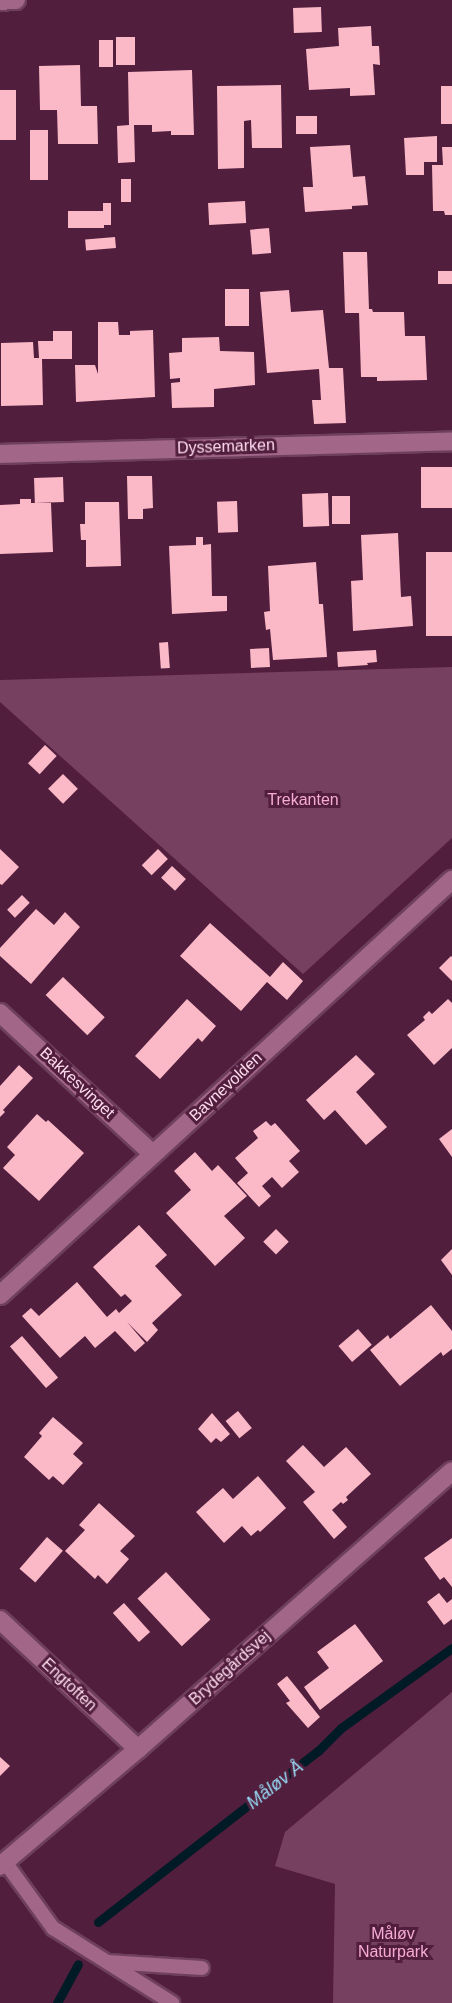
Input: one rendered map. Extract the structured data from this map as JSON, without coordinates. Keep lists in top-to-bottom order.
{
  "streets": {
    "street": [
      "Dyssemarken",
      "Bakkesvinget",
      "Bavnevolden",
      "Brydegårdsvej",
      "Engtoften"
    ]
  },
  "crossings": [
    ["Bakkesvinget", "Bavnevolden"],
    ["Brydegårdsvej", "Engtoften"]
  ],
  "water": ["Måløv Å"],
  "parks": ["Trekanten", "Måløv Naturpark"]
}
